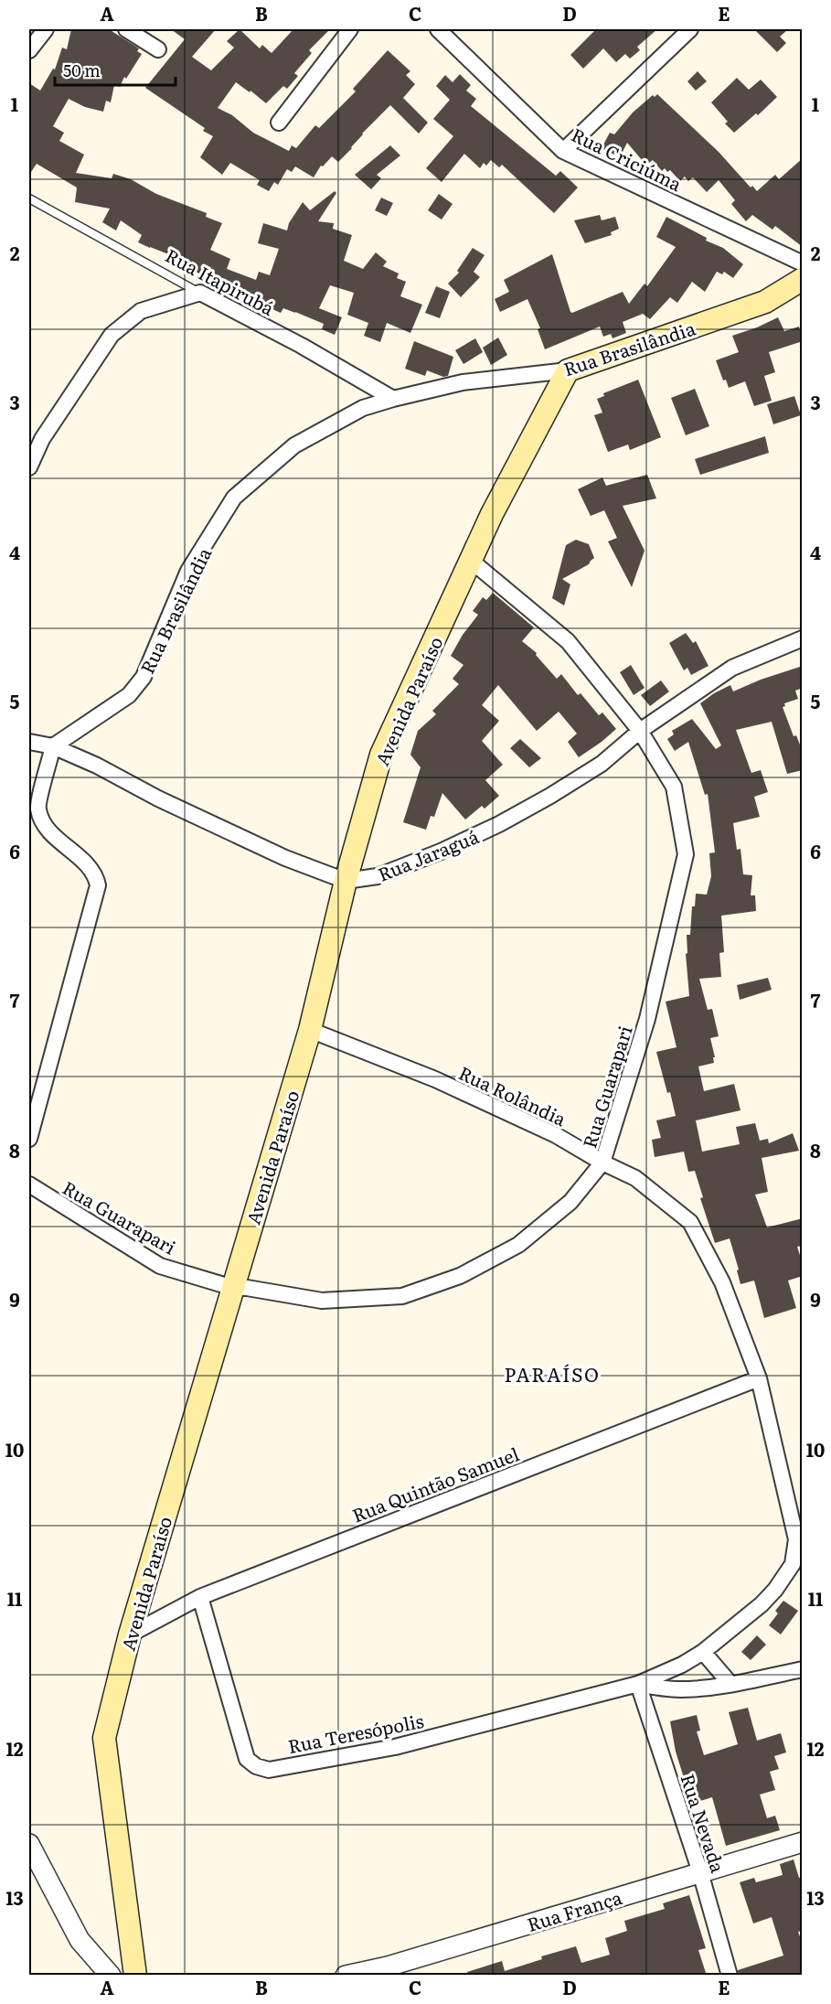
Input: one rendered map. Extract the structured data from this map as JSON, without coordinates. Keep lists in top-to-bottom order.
{
  "streets": {
    "main road": ["Rua Brasilândia", "Avenida Paraíso"],
    "street": [
      "Rua Criciúma",
      "Rua Itapirubá",
      "Rua Jaraguá",
      "Rua Guarapari",
      "Rua Rolândia",
      "Rua Quintão Samuel",
      "Rua Teresópolis",
      "Rua Nevada",
      "Rua França"
    ]
  },
  "crossings": [
    ["Rua Itapirubá", "Rua Brasilândia"],
    ["Rua Brasilândia", "Avenida Paraíso"],
    ["Rua Brasilândia", "Rua Jaraguá"],
    ["Avenida Paraíso", "Rua Jaraguá"],
    ["Avenida Paraíso", "Rua Guarapari"],
    ["Avenida Paraíso", "Rua Rolândia"],
    ["Avenida Paraíso", "Rua Quintão Samuel"],
    ["Rua Jaraguá", "Rua Guarapari"],
    ["Rua Guarapari", "Rua Rolândia"],
    ["Rua Rolândia", "Rua Quintão Samuel"],
    ["Rua Rolândia", "Rua Teresópolis"],
    ["Rua Quintão Samuel", "Rua Teresópolis"],
    ["Rua Teresópolis", "Rua Nevada"],
    ["Rua Nevada", "Rua França"]
  ],
  "districts": ["PARAÍSO"],
  "scale_bar": "50 m",
  "grid": {
    "columns": [
      "A",
      "B",
      "C",
      "D",
      "E"
    ],
    "rows": [
      "1",
      "2",
      "3",
      "4",
      "5",
      "6",
      "7",
      "8",
      "9",
      "10",
      "11",
      "12",
      "13"
    ]
  }
}
